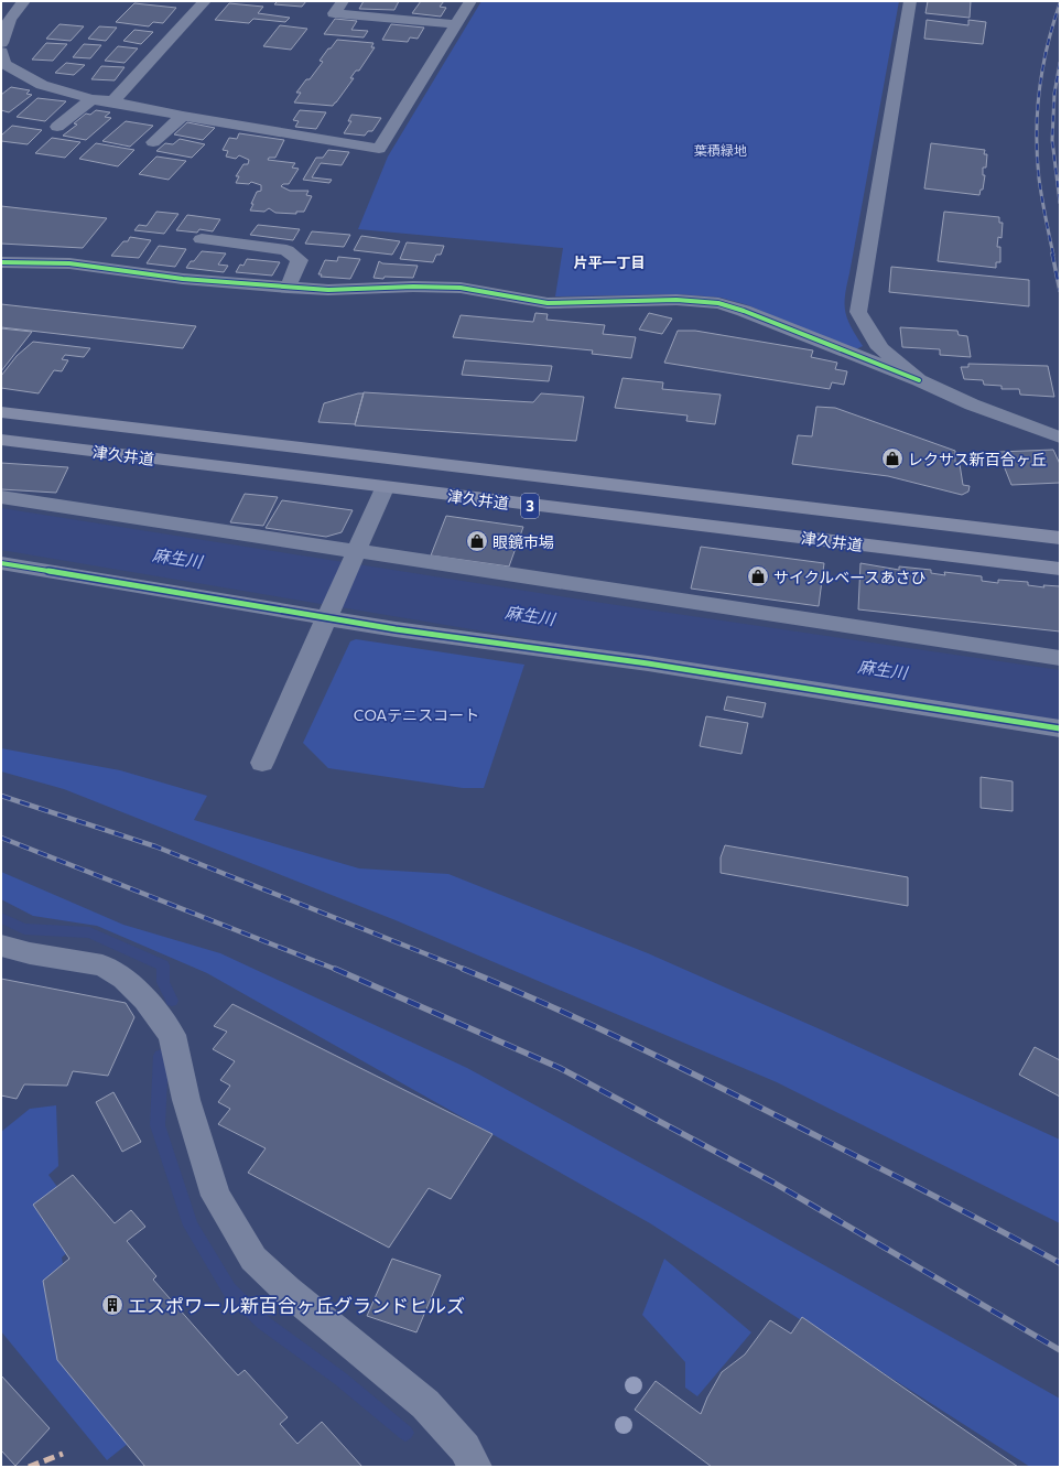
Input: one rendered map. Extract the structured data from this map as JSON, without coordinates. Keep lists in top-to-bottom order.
{
  "streets": {
    "main road": ["津久井道", "3"]
  },
  "districts": ["片平一丁目"],
  "water": ["麻生川"],
  "parks": ["葉積緑地", "COAテニスコート"],
  "places": {
    "shop": ["レクサス新百合ヶ丘", "眼鏡市場", "サイクルベースあさひ"],
    "building": ["エスポワール新百合ヶ丘グランドヒルズ"]
  }
}
